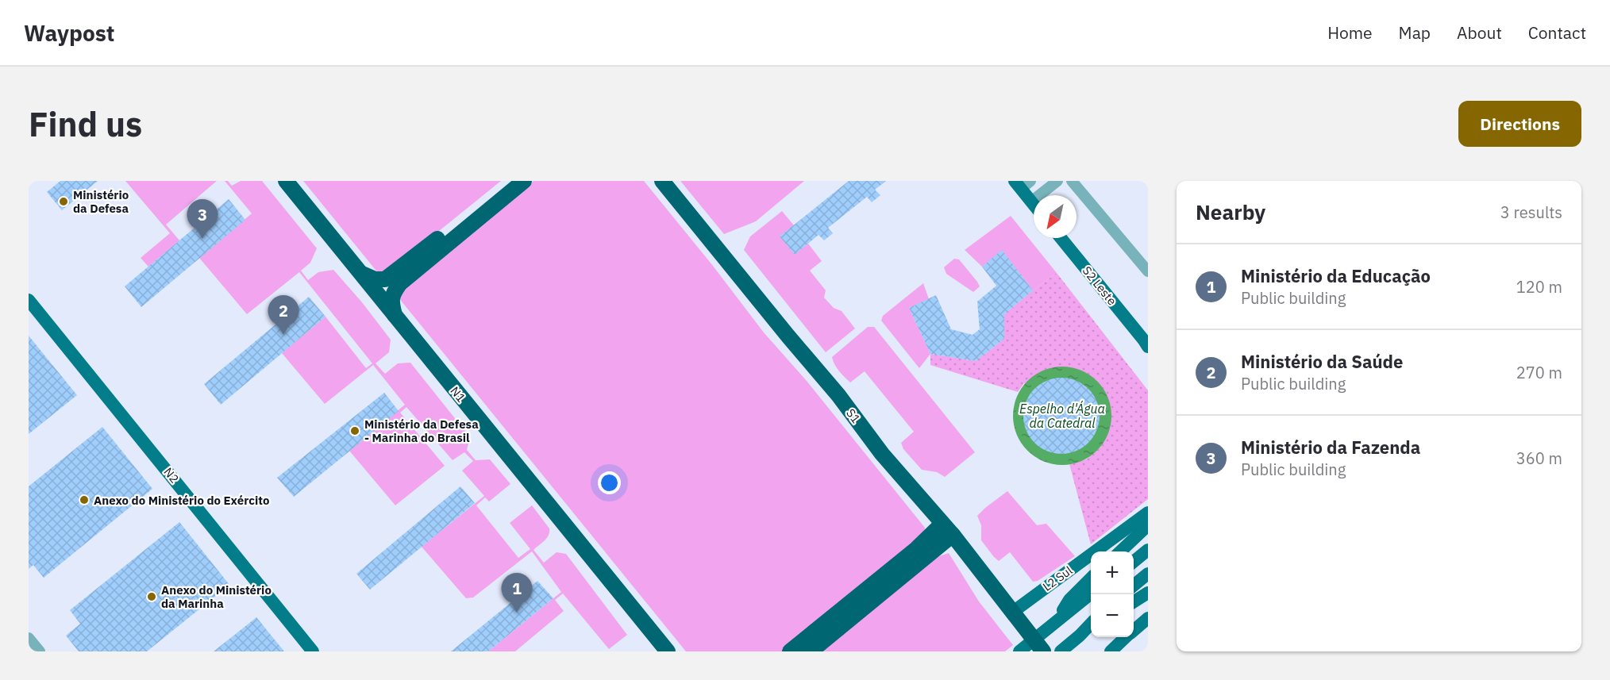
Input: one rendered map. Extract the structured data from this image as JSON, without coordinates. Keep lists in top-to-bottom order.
{
  "streets": {
    "highway": ["N1", "S1"],
    "main road": ["S2 Leste", "N2", "L2 Sul"]
  },
  "crossings": [
    ["S1", "L2 Sul"]
  ],
  "water": ["Espelho d'Água da Catedral"],
  "places": [
    "Ministério da Defesa",
    "Ministério da Defesa - Marinha do Brasil",
    "Anexo do Ministério do Exército",
    "Anexo do Ministério da Marinha"
  ],
  "north": "bottom left",
  "page": {
    "header": "Waypost",
    "nav": [
      "Home",
      "Map",
      "About",
      "Contact"
    ],
    "buttons": "Directions",
    "title": "Find us",
    "heading": ["Nearby", "3 results"],
    "pins": ["3", "2", "1"],
    "list": [
      {
        "mark": "1",
        "name": "Ministério da Educação",
        "note": "Public building",
        "value": "120 m"
      },
      {
        "mark": "2",
        "name": "Ministério da Saúde",
        "note": "Public building",
        "value": "270 m"
      },
      {
        "mark": "3",
        "name": "Ministério da Fazenda",
        "note": "Public building",
        "value": "360 m"
      }
    ],
    "map_buttons": ["+", "−"]
  }
}
